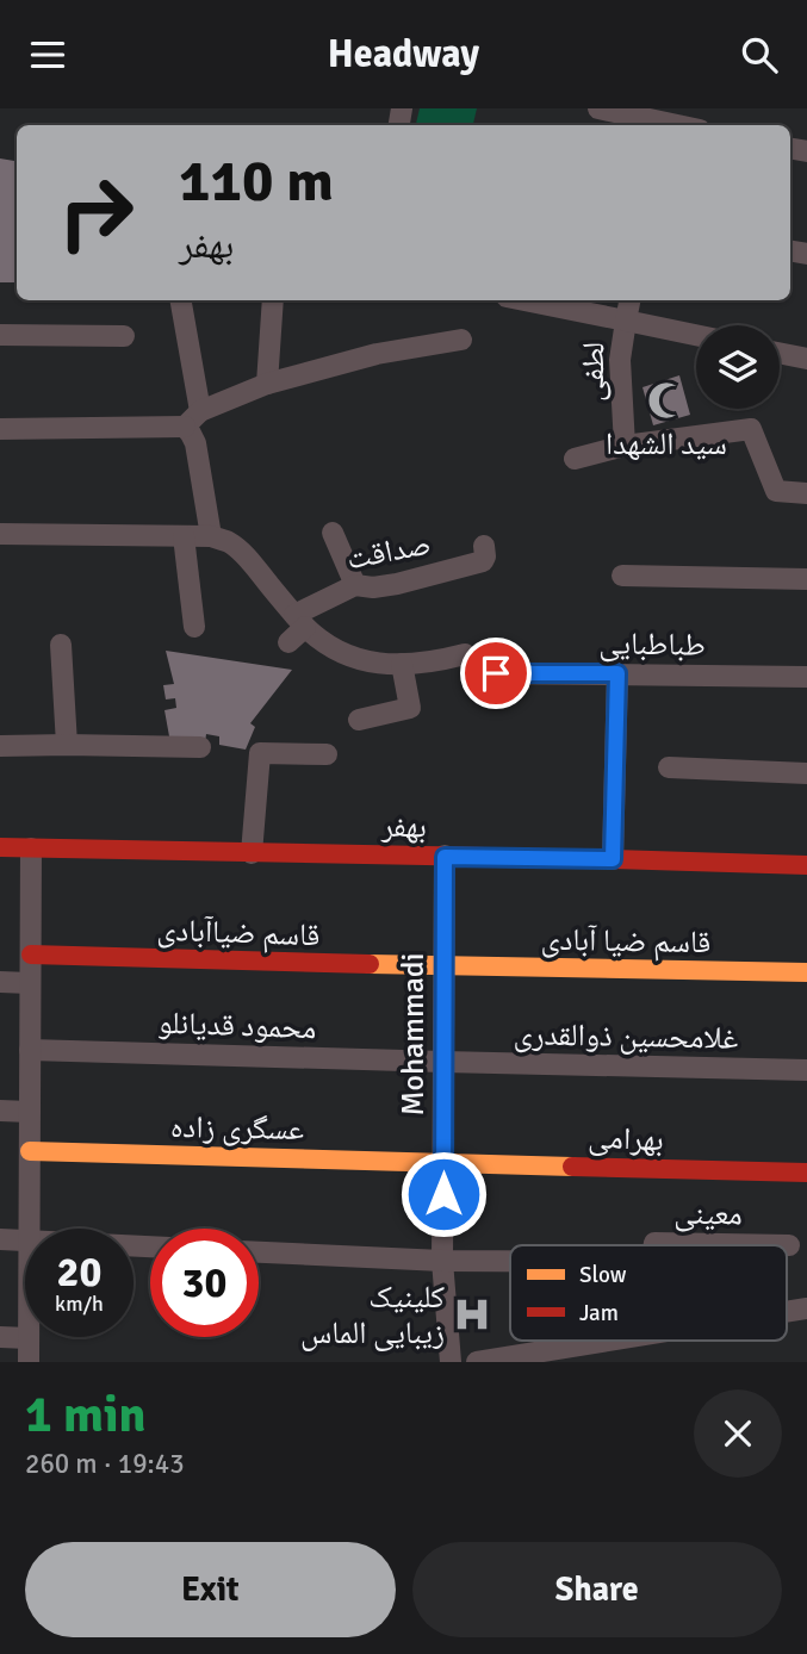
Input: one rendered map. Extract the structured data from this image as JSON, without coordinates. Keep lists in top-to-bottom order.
{
  "streets": {
    "street": [
      "لطفی",
      "صداقت",
      "طباطبایی",
      "بهفر",
      "قاسم ضیاآبادی",
      "قاسم ضیا آبادی",
      "محمود قدیانلو",
      "Mohammadi",
      "غلامحسین ذوالقدری",
      "عسگری زاده",
      "بهرامی",
      "معینی"
    ]
  },
  "crossings": [
    ["بهفر", "Mohammadi"],
    ["قاسم ضیاآبادی", "قاسم ضیا آبادی"],
    ["قاسم ضیاآبادی", "Mohammadi"],
    ["قاسم ضیا آبادی", "Mohammadi"],
    ["محمود قدیانلو", "Mohammadi"],
    ["محمود قدیانلو", "غلامحسین ذوالقدری"],
    ["Mohammadi", "غلامحسین ذوالقدری"],
    ["Mohammadi", "عسگری زاده"],
    ["Mohammadi", "بهرامی"],
    ["Mohammadi", "معینی"],
    ["عسگری زاده", "بهرامی"]
  ],
  "places": {
    "mosque": ["سید الشهدا"],
    "hospital": ["کلینیک زیبایی الماس"]
  },
  "legend": ["Slow", "Jam"],
  "page": {
    "header": "Headway",
    "turn": ["110 m", "بهفر"],
    "speed": "20 km/h",
    "limit": "30",
    "heading": ["1 min", "260 m · 19:43"],
    "buttons": ["Exit", "Share"]
  }
}
